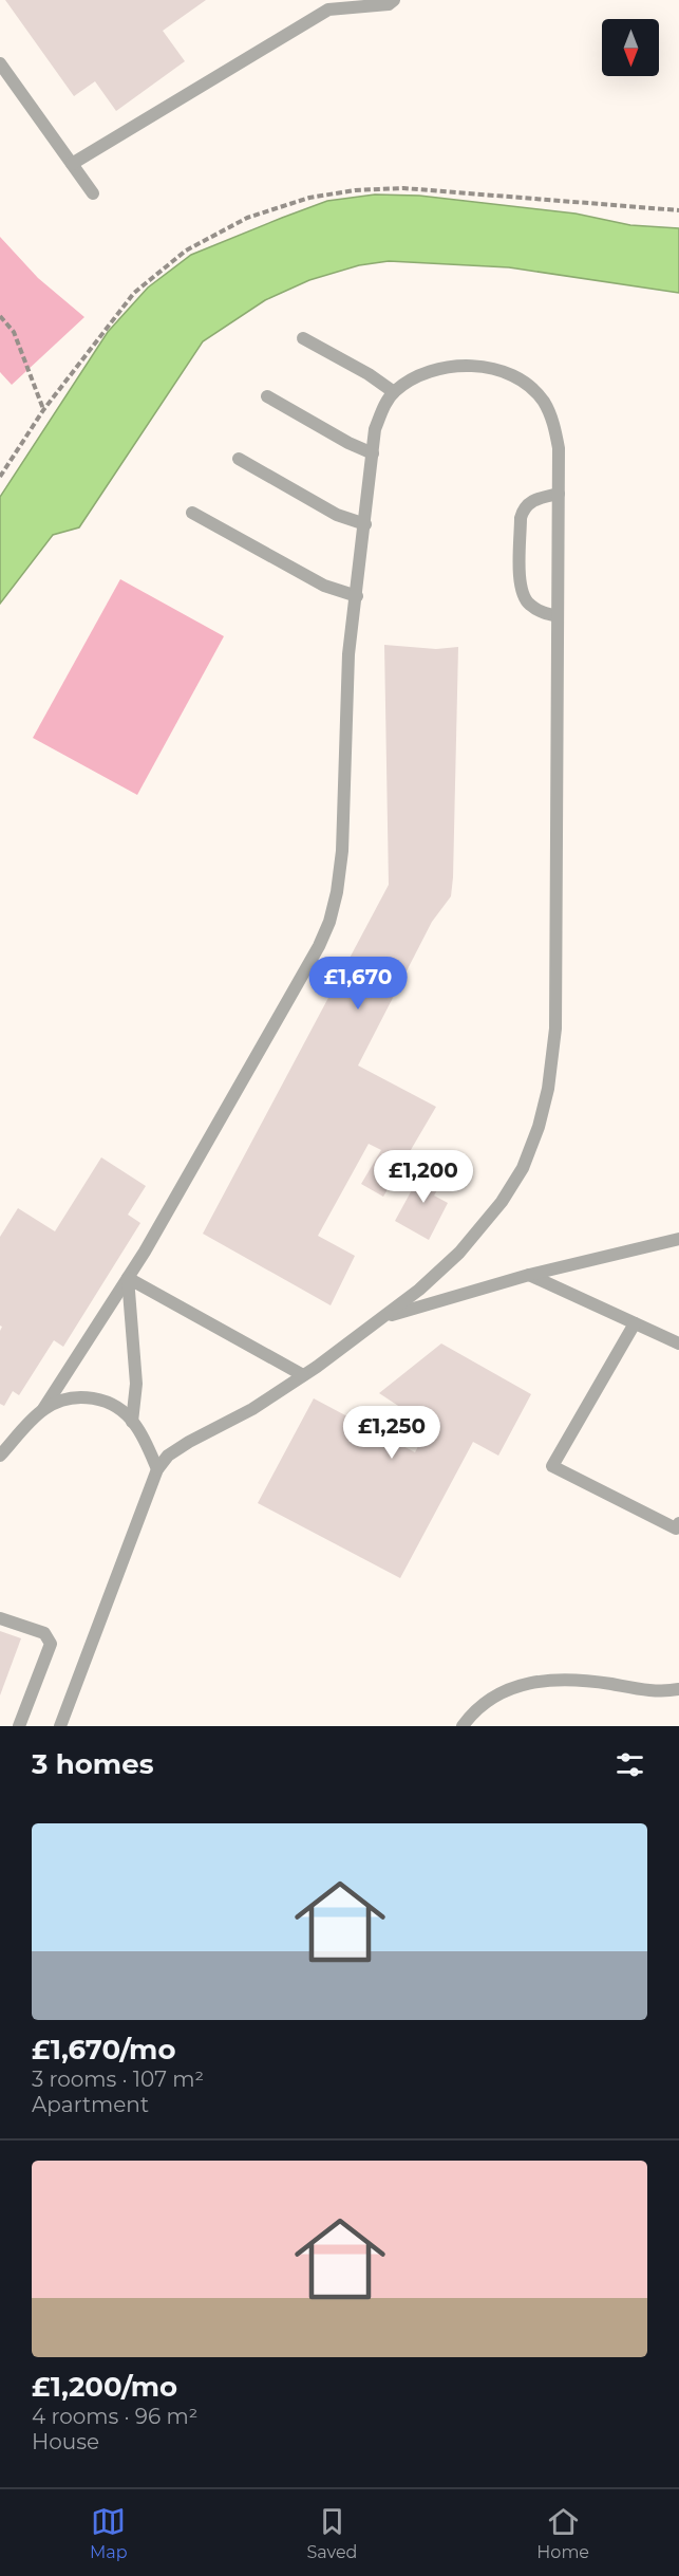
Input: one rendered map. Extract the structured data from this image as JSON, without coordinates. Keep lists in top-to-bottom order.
{
  "north": "bottom",
  "page": {
    "price": ["£1,670", "£1,200", "£1,250"],
    "heading": "3 homes",
    "list": [
      {
        "name": "£1,670/mo",
        "note": "3 rooms · 107 m² · Apartment"
      },
      {
        "name": "£1,200/mo",
        "note": "4 rooms · 96 m² · House"
      }
    ],
    "tabs": ["Map", "Saved", "Home"]
  }
}
